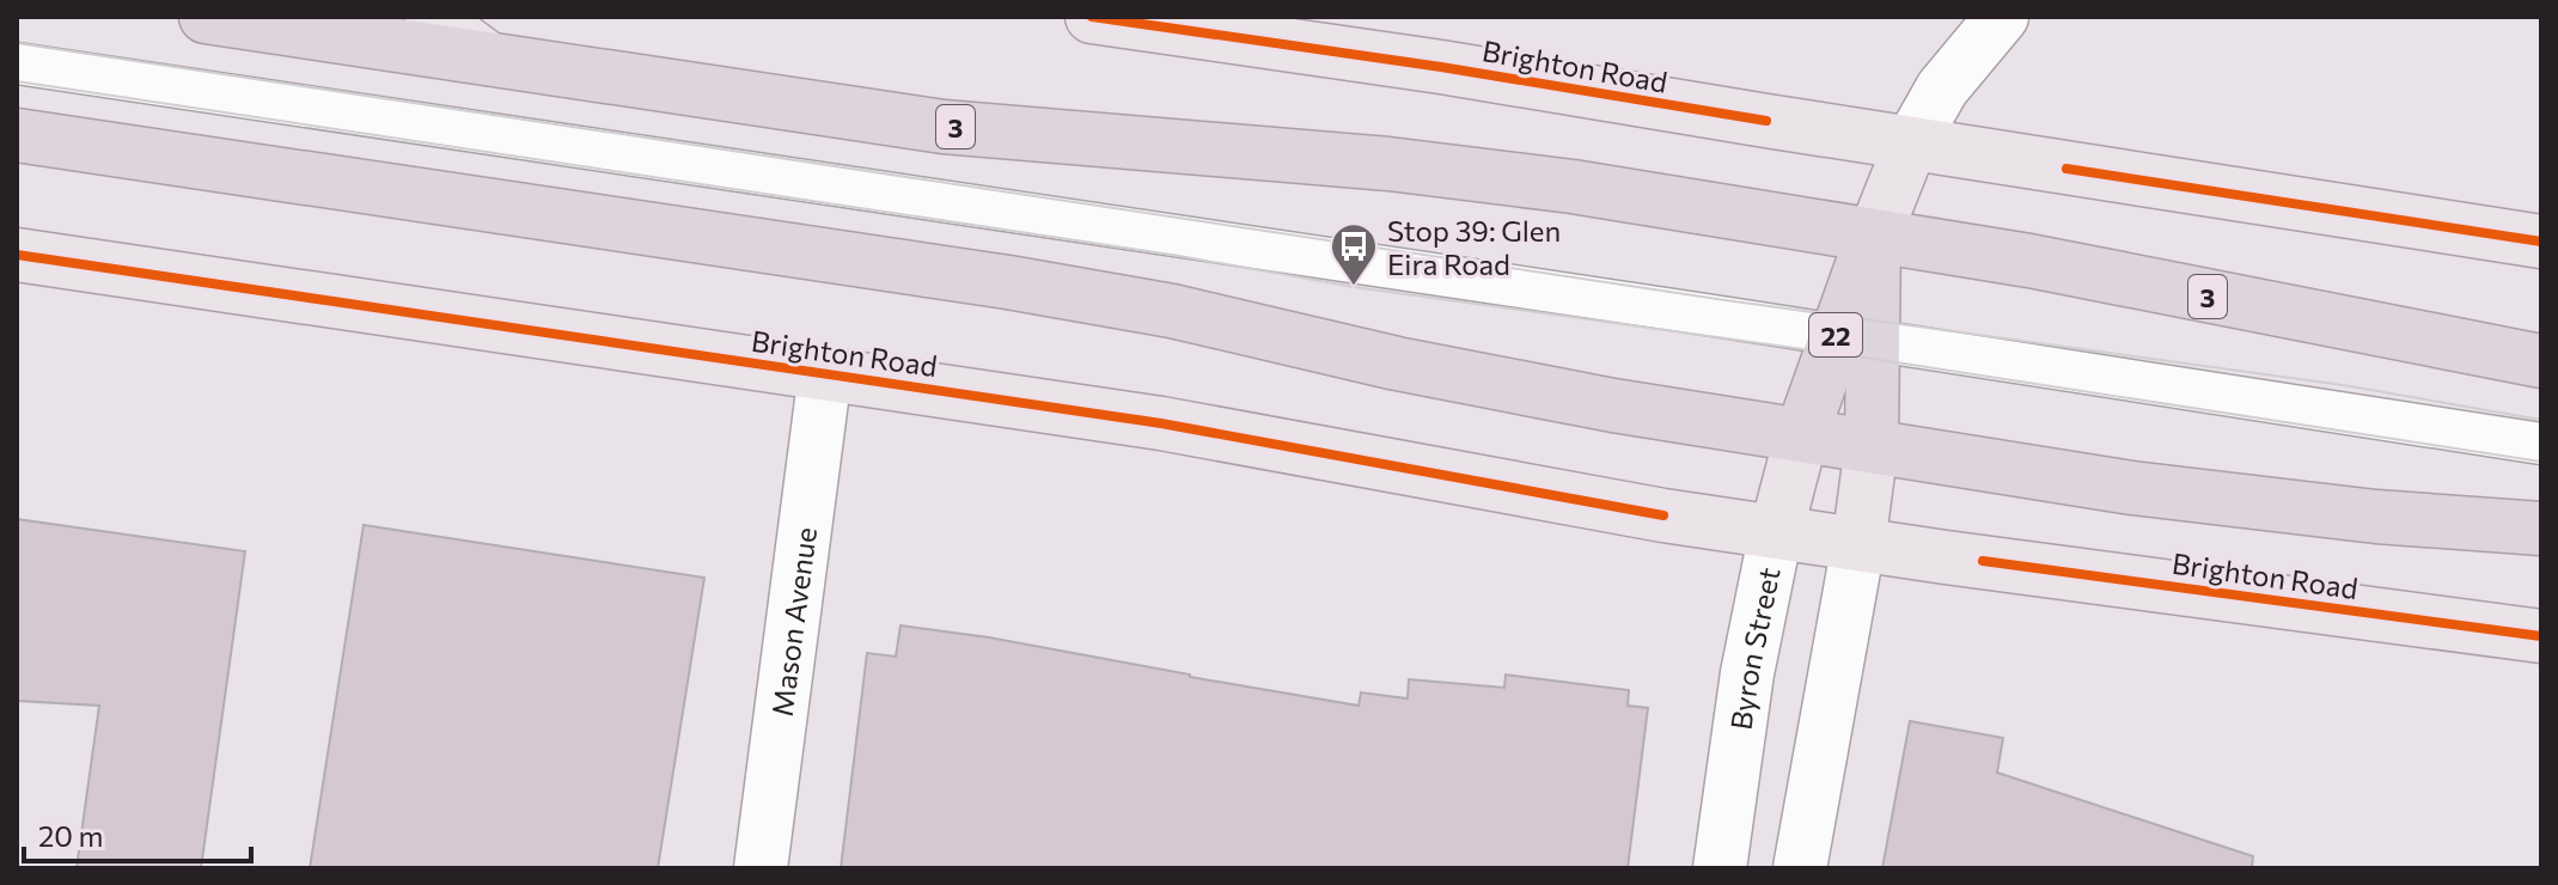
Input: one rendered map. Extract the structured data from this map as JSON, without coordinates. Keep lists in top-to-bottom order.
{
  "streets": {
    "highway": ["3", "22"],
    "main road": ["Brighton Road", "Byron Street"],
    "street": ["Mason Avenue"]
  },
  "crossings": [
    ["Brighton Road", "22"],
    ["Brighton Road", "Mason Avenue"],
    ["Brighton Road", "Byron Street"],
    ["3", "22"],
    ["22", "Byron Street"]
  ],
  "places": {
    "bus stop": ["Stop 39: Glen Eira Road"]
  },
  "scale_bar": "20 m"
}
